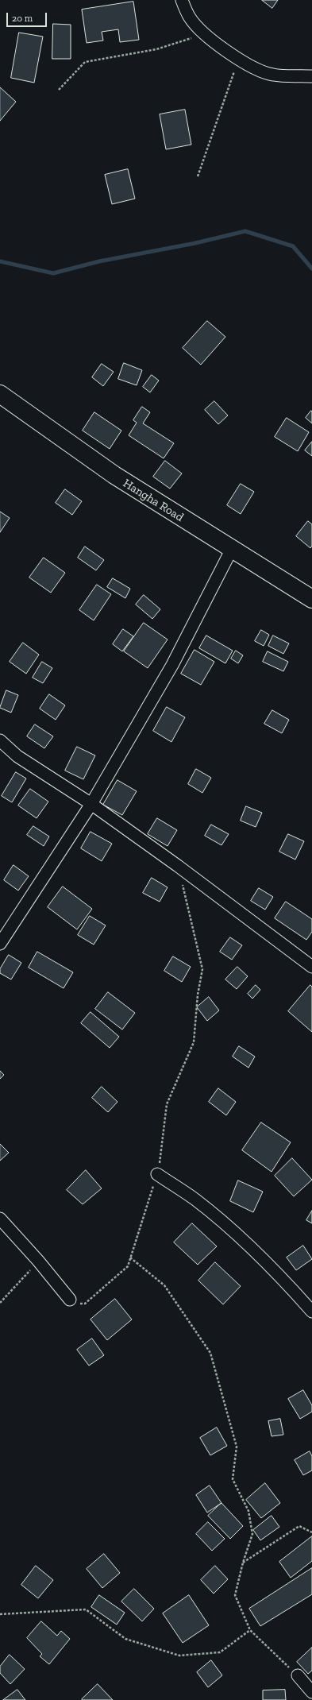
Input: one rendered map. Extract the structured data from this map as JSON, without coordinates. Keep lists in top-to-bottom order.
{
  "streets": {
    "highway": ["Hangha Road"]
  },
  "scale_bar": "20 m"
}
